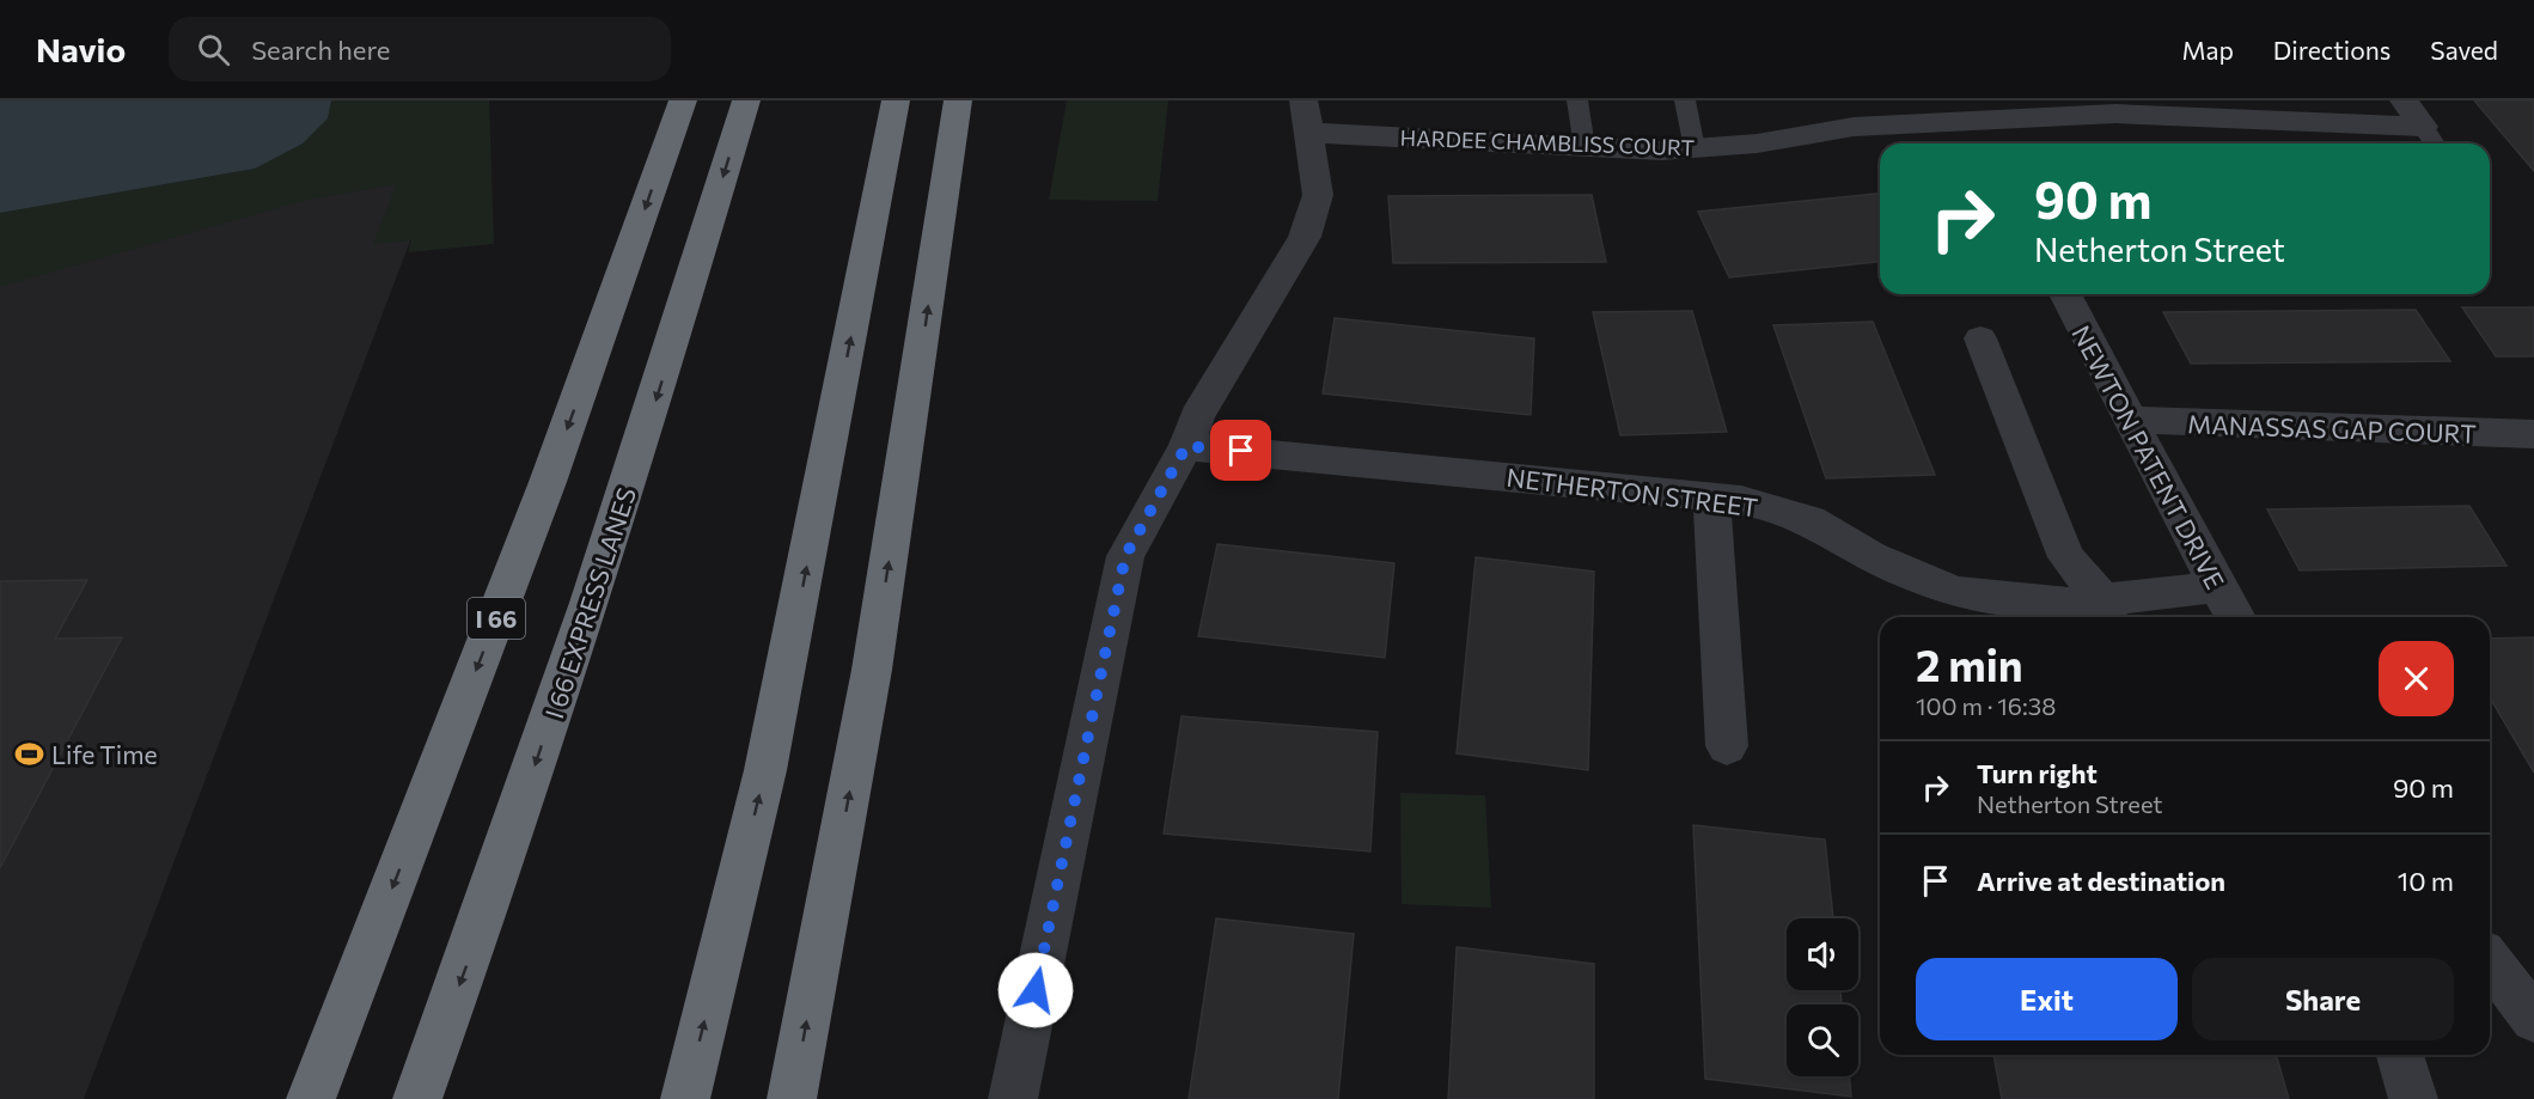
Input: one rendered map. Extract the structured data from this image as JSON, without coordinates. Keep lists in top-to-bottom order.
{
  "streets": {
    "highway": ["I 66 EXPRESS LANES", "I 66"],
    "street": [
      "HARDEE CHAMBLISS COURT",
      "MANASSAS GAP COURT",
      "NEWTON PATENT DRIVE",
      "NETHERTON STREET"
    ]
  },
  "crossings": [
    ["MANASSAS GAP COURT", "NEWTON PATENT DRIVE"],
    ["NEWTON PATENT DRIVE", "NETHERTON STREET"]
  ],
  "places": {
    "sports": ["Life Time"]
  },
  "page": {
    "header": "Navio",
    "search": "Search here",
    "nav": ["Map", "Directions", "Saved"],
    "turn": ["90 m", "Netherton Street"],
    "heading": ["2 min", "100 m · 16:38"],
    "list": [
      {
        "name": "Turn right",
        "note": "Netherton Street",
        "value": "90 m"
      },
      {
        "name": "Arrive at destination",
        "value": "10 m"
      }
    ],
    "buttons": ["Exit", "Share"]
  }
}
